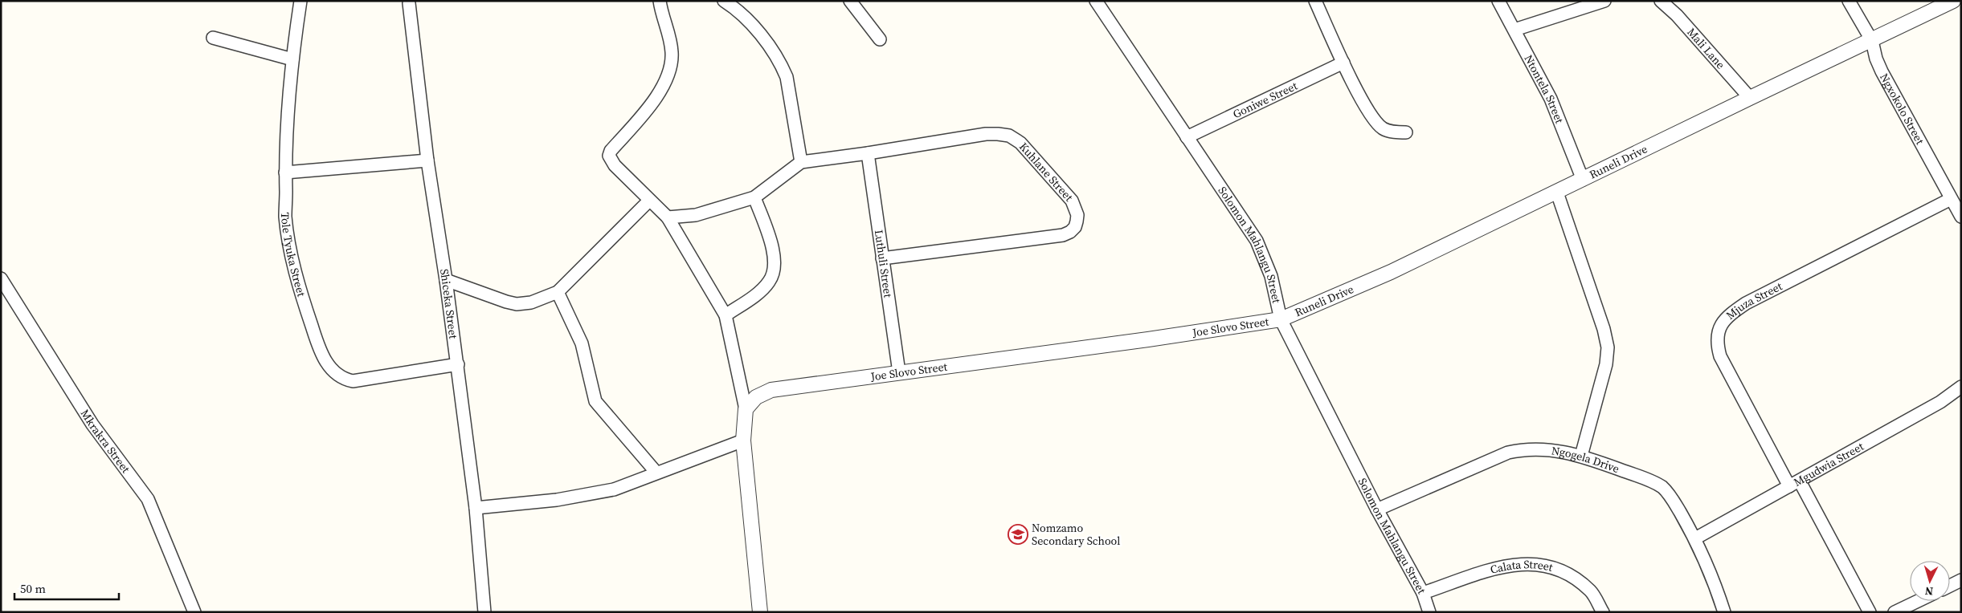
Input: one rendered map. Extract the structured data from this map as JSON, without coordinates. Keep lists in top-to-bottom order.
{
  "streets": {
    "street": [
      "Mali Lane",
      "Ntontela Street",
      "Goniwe Street",
      "Ngxokolo Street",
      "Runeli Drive",
      "Kuhlane Street",
      "Solomon Mahlangu Street",
      "Tole Tyuka Street",
      "Luthuli Street",
      "Mjuza Street",
      "Shiceka Street",
      "Joe Slovo Street",
      "Mkrakra Street",
      "Ngogela Drive",
      "Mgudwia Street",
      "Calata Street"
    ]
  },
  "crossings": [
    ["Mali Lane", "Runeli Drive"],
    ["Ntontela Street", "Runeli Drive"],
    ["Goniwe Street", "Solomon Mahlangu Street"],
    ["Ngxokolo Street", "Runeli Drive"],
    ["Ngxokolo Street", "Mjuza Street"],
    ["Runeli Drive", "Solomon Mahlangu Street"],
    ["Runeli Drive", "Joe Slovo Street"],
    ["Kuhlane Street", "Luthuli Street"],
    ["Solomon Mahlangu Street", "Joe Slovo Street"],
    ["Solomon Mahlangu Street", "Ngogela Drive"],
    ["Solomon Mahlangu Street", "Calata Street"],
    ["Tole Tyuka Street", "Shiceka Street"],
    ["Luthuli Street", "Joe Slovo Street"],
    ["Mjuza Street", "Mgudwia Street"],
    ["Ngogela Drive", "Mgudwia Street"]
  ],
  "places": {
    "school or university": ["Nomzamo Secondary School"]
  },
  "scale_bar": "50 m",
  "north": "bottom"
}
